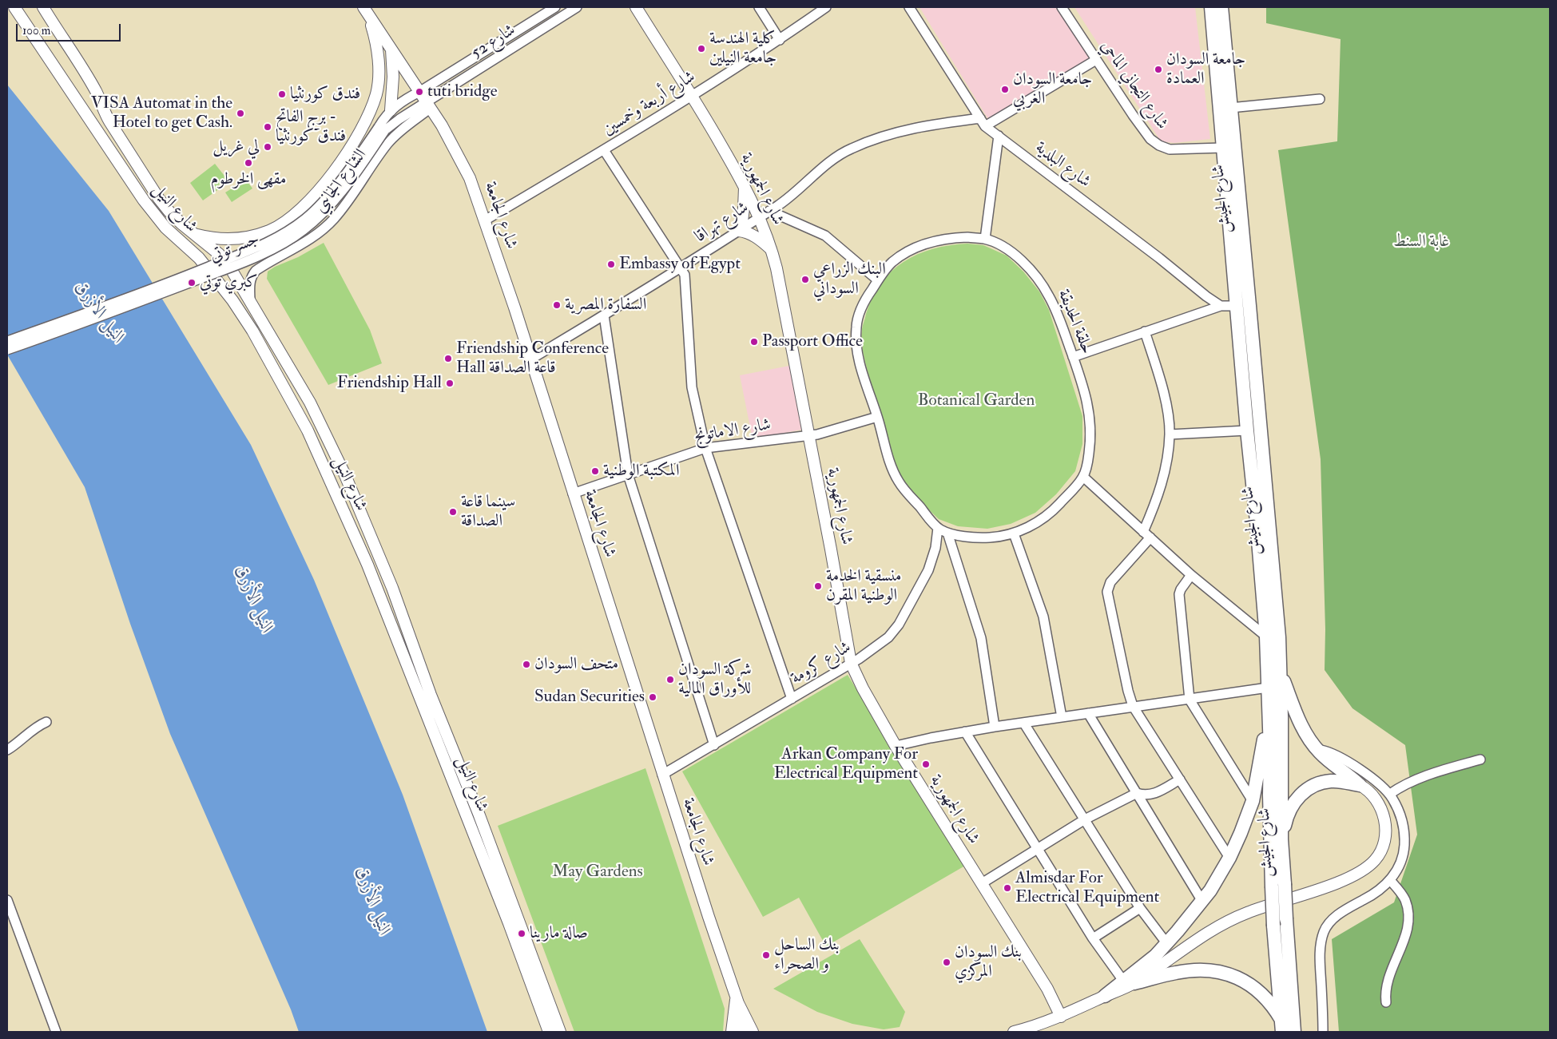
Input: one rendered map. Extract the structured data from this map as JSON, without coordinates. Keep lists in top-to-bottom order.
{
  "streets": {
    "highway": ["شارع الجيش"],
    "main road": ["شارع الجمهورية", "شارع النيل", "شارع الجامعة"],
    "street": [
      "شارع 52",
      "شارع التجاني الماحي",
      "شارع أربعة وخمسين",
      "شارع البلدية",
      "الشارع الجانبي",
      "شارع تهراقا",
      "جسر توتي",
      "حلقة الحديقة",
      "شارع الاماتونج",
      "شارع كرومة"
    ]
  },
  "crossings": [
    ["شارع 52", "الشارع الجانبي"],
    ["شارع 52", "شارع الجامعة"],
    ["شارع التجاني الماحي", "شارع الجيش"],
    ["شارع التجاني الماحي", "شارع تهراقا"],
    ["شارع أربعة وخمسين", "شارع الجمهورية"],
    ["شارع أربعة وخمسين", "شارع الجامعة"],
    ["شارع البلدية", "شارع الجيش"],
    ["شارع البلدية", "شارع تهراقا"],
    ["الشارع الجانبي", "شارع النيل"],
    ["الشارع الجانبي", "شارع الجامعة"],
    ["شارع الجمهورية", "شارع تهراقا"],
    ["شارع الجمهورية", "شارع الاماتونج"],
    ["شارع الجمهورية", "شارع كرومة"],
    ["شارع الجامعة", "شارع تهراقا"],
    ["شارع الجامعة", "شارع الاماتونج"],
    ["شارع الجامعة", "شارع كرومة"],
    ["حلقة الحديقة", "شارع الاماتونج"],
    ["حلقة الحديقة", "شارع كرومة"]
  ],
  "water": ["النيل الأزرق"],
  "parks": ["غابة السنط", "Botanical Garden", "May Gardens"],
  "places": [
    "كلية الهندسة جامعة النيلين",
    "جامعة السودان العمادة",
    "جامعة السودان الغربي",
    "tuti bridge",
    "فندق كورنثيا",
    "VISA Automat in the Hotel to get Cash.",
    "برج الفاتح - فندق كورنثيا",
    "لي غريل",
    "مقهى الخرطوم",
    "Embassy of Egypt",
    "البنك الزراعي السوداني",
    "كبري توتي",
    "السفارة المصرية",
    "Passport Office",
    "Friendship Conference Hall قاعة الصداقة",
    "Friendship Hall",
    "المكتبة الوطنية",
    "سينما قاعة الصداقة",
    "منسقية الخدمة الوطنية المقرن",
    "متحف السودان",
    "شركة السودان للأوراق المالية",
    "Sudan Securities",
    "Arkan Company For Electrical Equipment",
    "Almisdar For Electrical Equipment",
    "صالة مارينا",
    "بنك الساحل و الصحراء",
    "بنك السودان المركزي"
  ],
  "scale_bar": "100 m"
}
